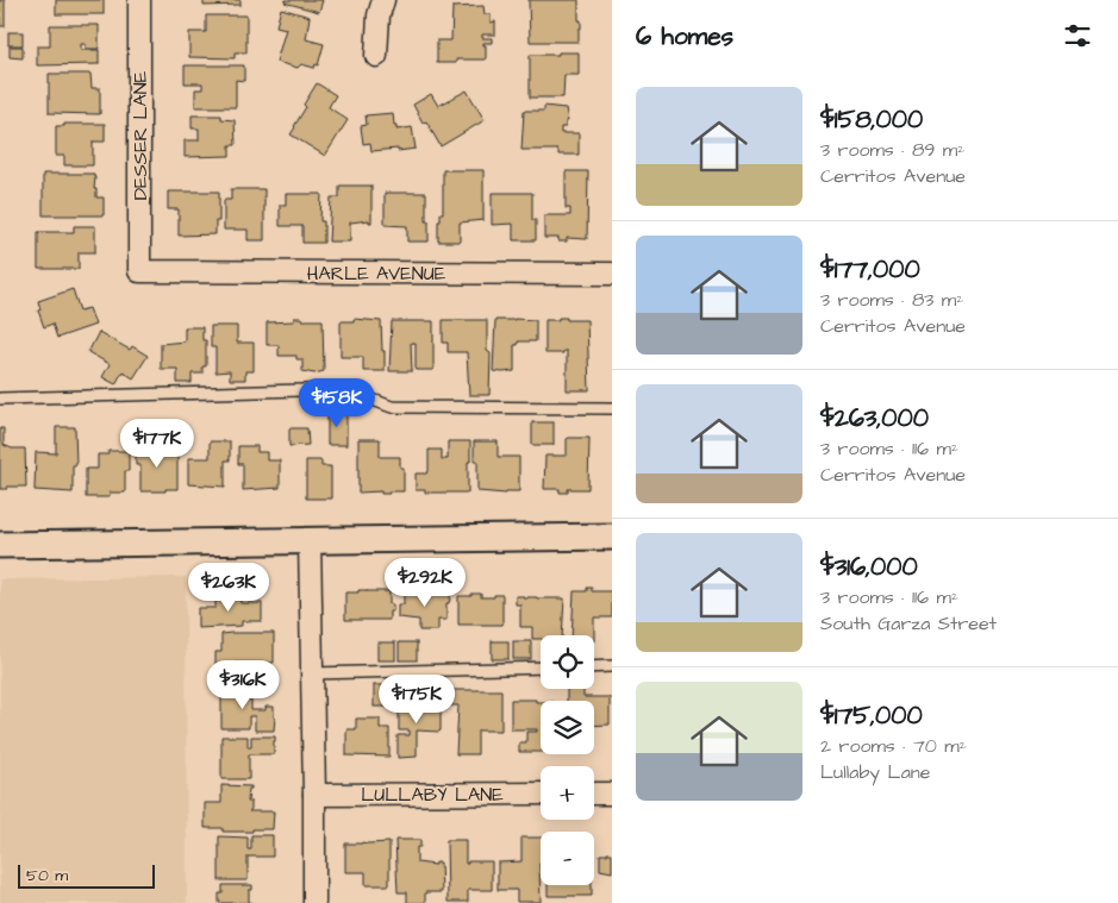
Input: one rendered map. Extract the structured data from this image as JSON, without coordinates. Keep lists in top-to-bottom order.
{
  "streets": {
    "street": ["DESSER LANE", "HARLE AVENUE", "LULLABY LANE"]
  },
  "crossings": [
    ["DESSER LANE", "HARLE AVENUE"]
  ],
  "scale_bar": "50 m",
  "page": {
    "heading": "6 homes",
    "list": [
      {
        "name": "$158,000",
        "note": "3 rooms · 89 m² · Cerritos Avenue"
      },
      {
        "name": "$177,000",
        "note": "3 rooms · 83 m² · Cerritos Avenue"
      },
      {
        "name": "$263,000",
        "note": "3 rooms · 116 m² · Cerritos Avenue"
      },
      {
        "name": "$316,000",
        "note": "3 rooms · 116 m² · South Garza Street"
      },
      {
        "name": "$175,000",
        "note": "2 rooms · 70 m² · Lullaby Lane"
      }
    ],
    "price": [
      "$158K",
      "$177K",
      "$292K",
      "$263K",
      "$316K",
      "$175K"
    ],
    "map_buttons": ["+", "−"],
    "scale": "50 m"
  }
}
